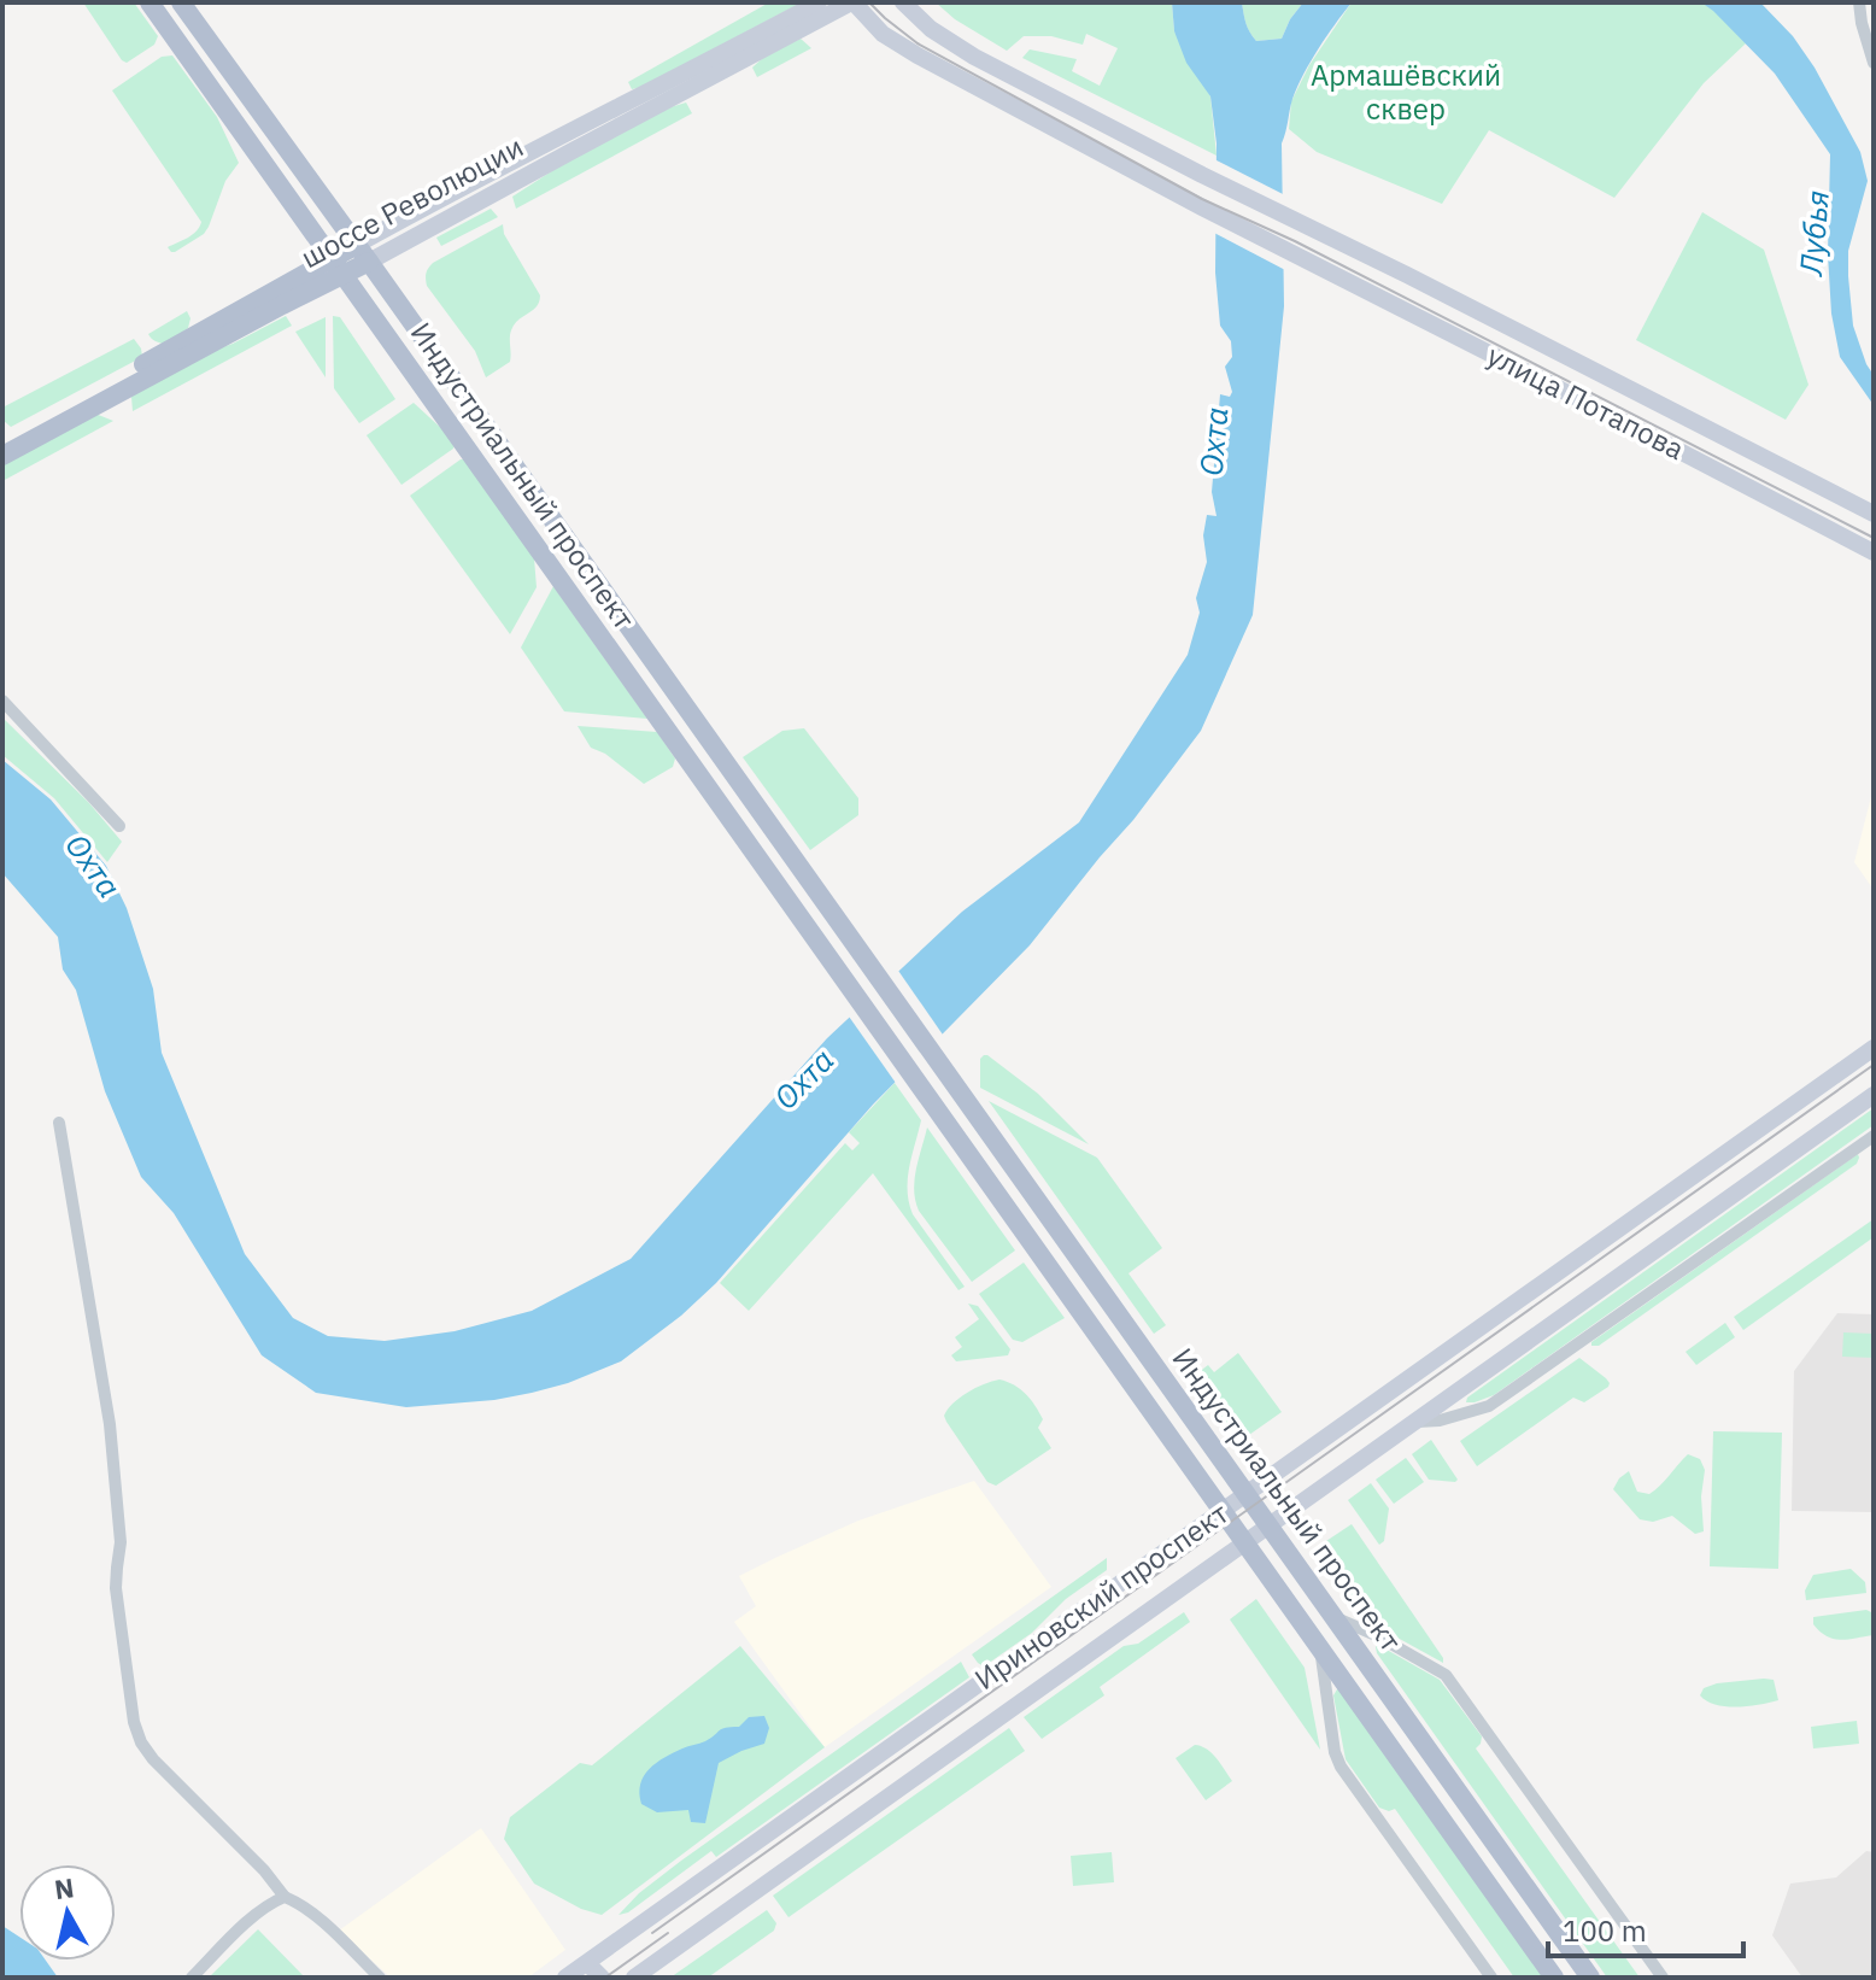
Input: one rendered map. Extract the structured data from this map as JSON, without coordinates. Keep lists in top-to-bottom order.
{
  "streets": {
    "main road": [
      "шоссе Революции",
      "улица Потапова",
      "Индустриальный проспект",
      "Ириновский проспект"
    ]
  },
  "crossings": [
    ["шоссе Революции", "улица Потапова"],
    ["шоссе Революции", "Индустриальный проспект"],
    ["Индустриальный проспект", "Ириновский проспект"]
  ],
  "water": ["Лубья", "Охта"],
  "parks": ["Армашёвский сквер"],
  "scale_bar": "100 m",
  "north": "top"
}
